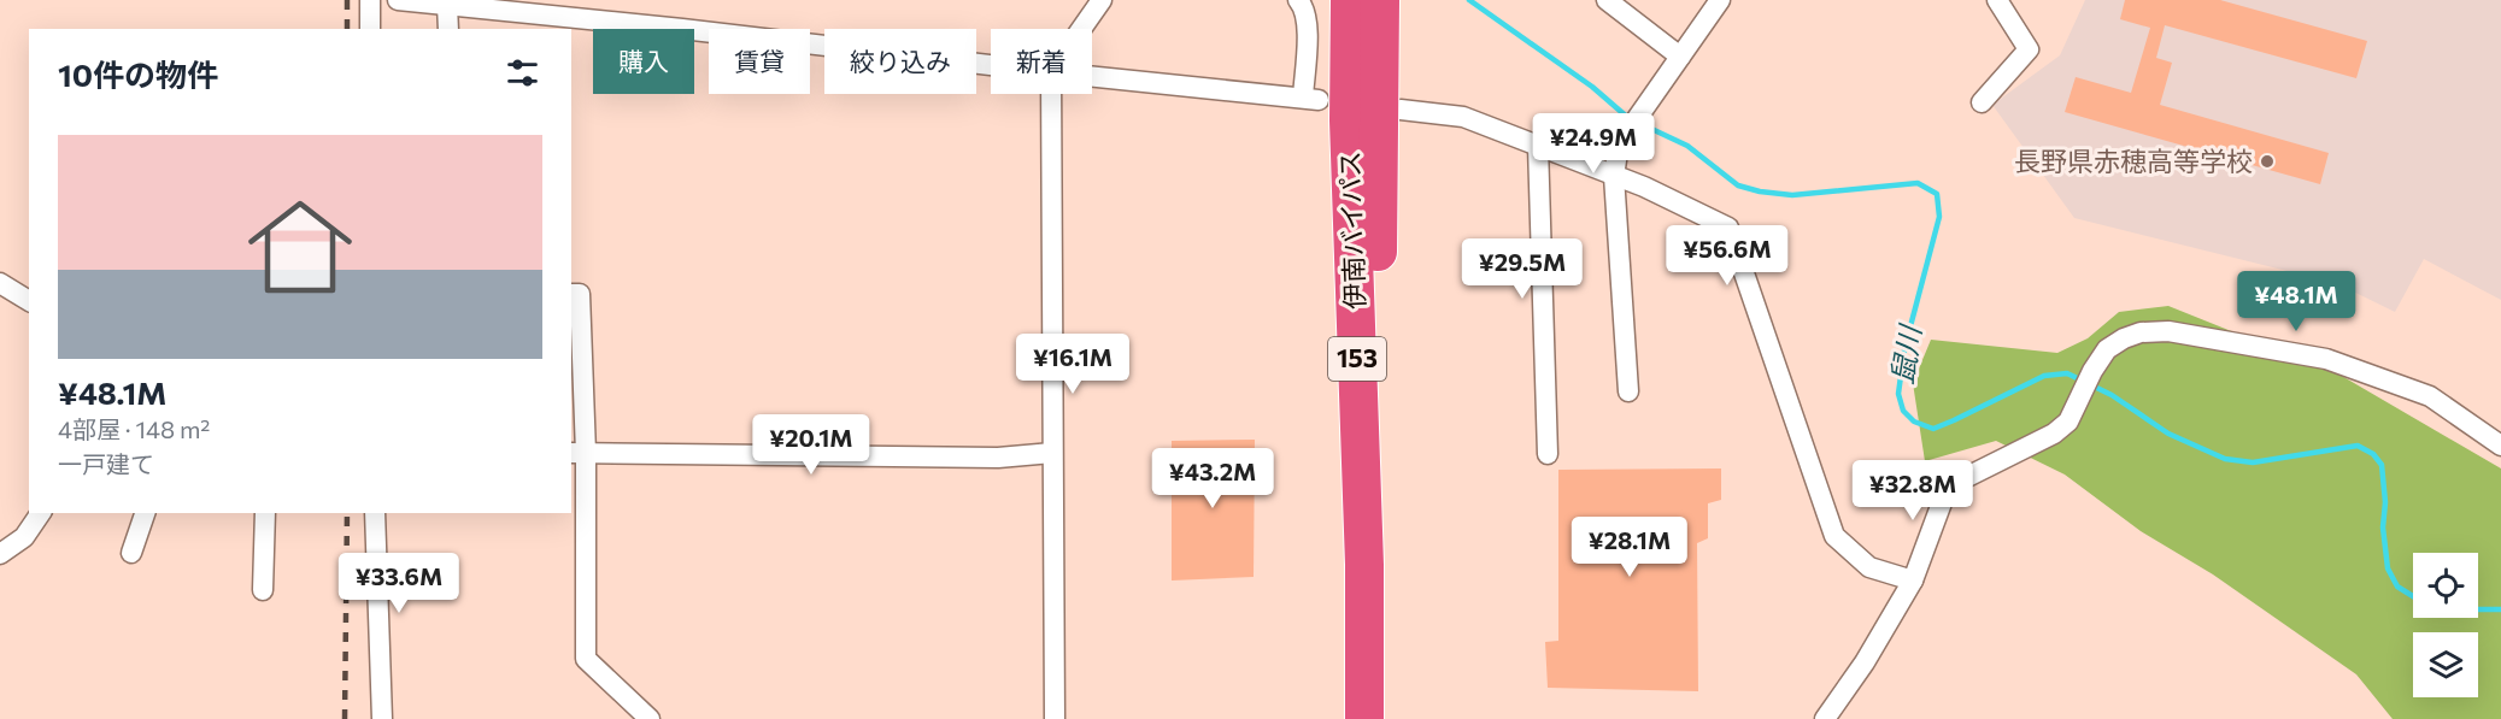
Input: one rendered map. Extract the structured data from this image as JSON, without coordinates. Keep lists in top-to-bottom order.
{
  "streets": {
    "highway": ["伊南バイパス", "153"]
  },
  "water": ["鼠川"],
  "places": ["長野県赤穂高等学校"],
  "page": {
    "chip": [
      "購入",
      "賃貸",
      "絞り込み",
      "新着"
    ],
    "heading": "10件の物件",
    "price": [
      "¥24.9M",
      "¥56.6M",
      "¥29.5M",
      "¥48.1M",
      "¥16.1M",
      "¥20.1M",
      "¥43.2M",
      "¥32.8M",
      "¥28.1M",
      "¥33.6M"
    ],
    "list": [
      {
        "name": "¥48.1M",
        "note": "4部屋 · 148 m² · 一戸建て"
      }
    ]
  }
}
